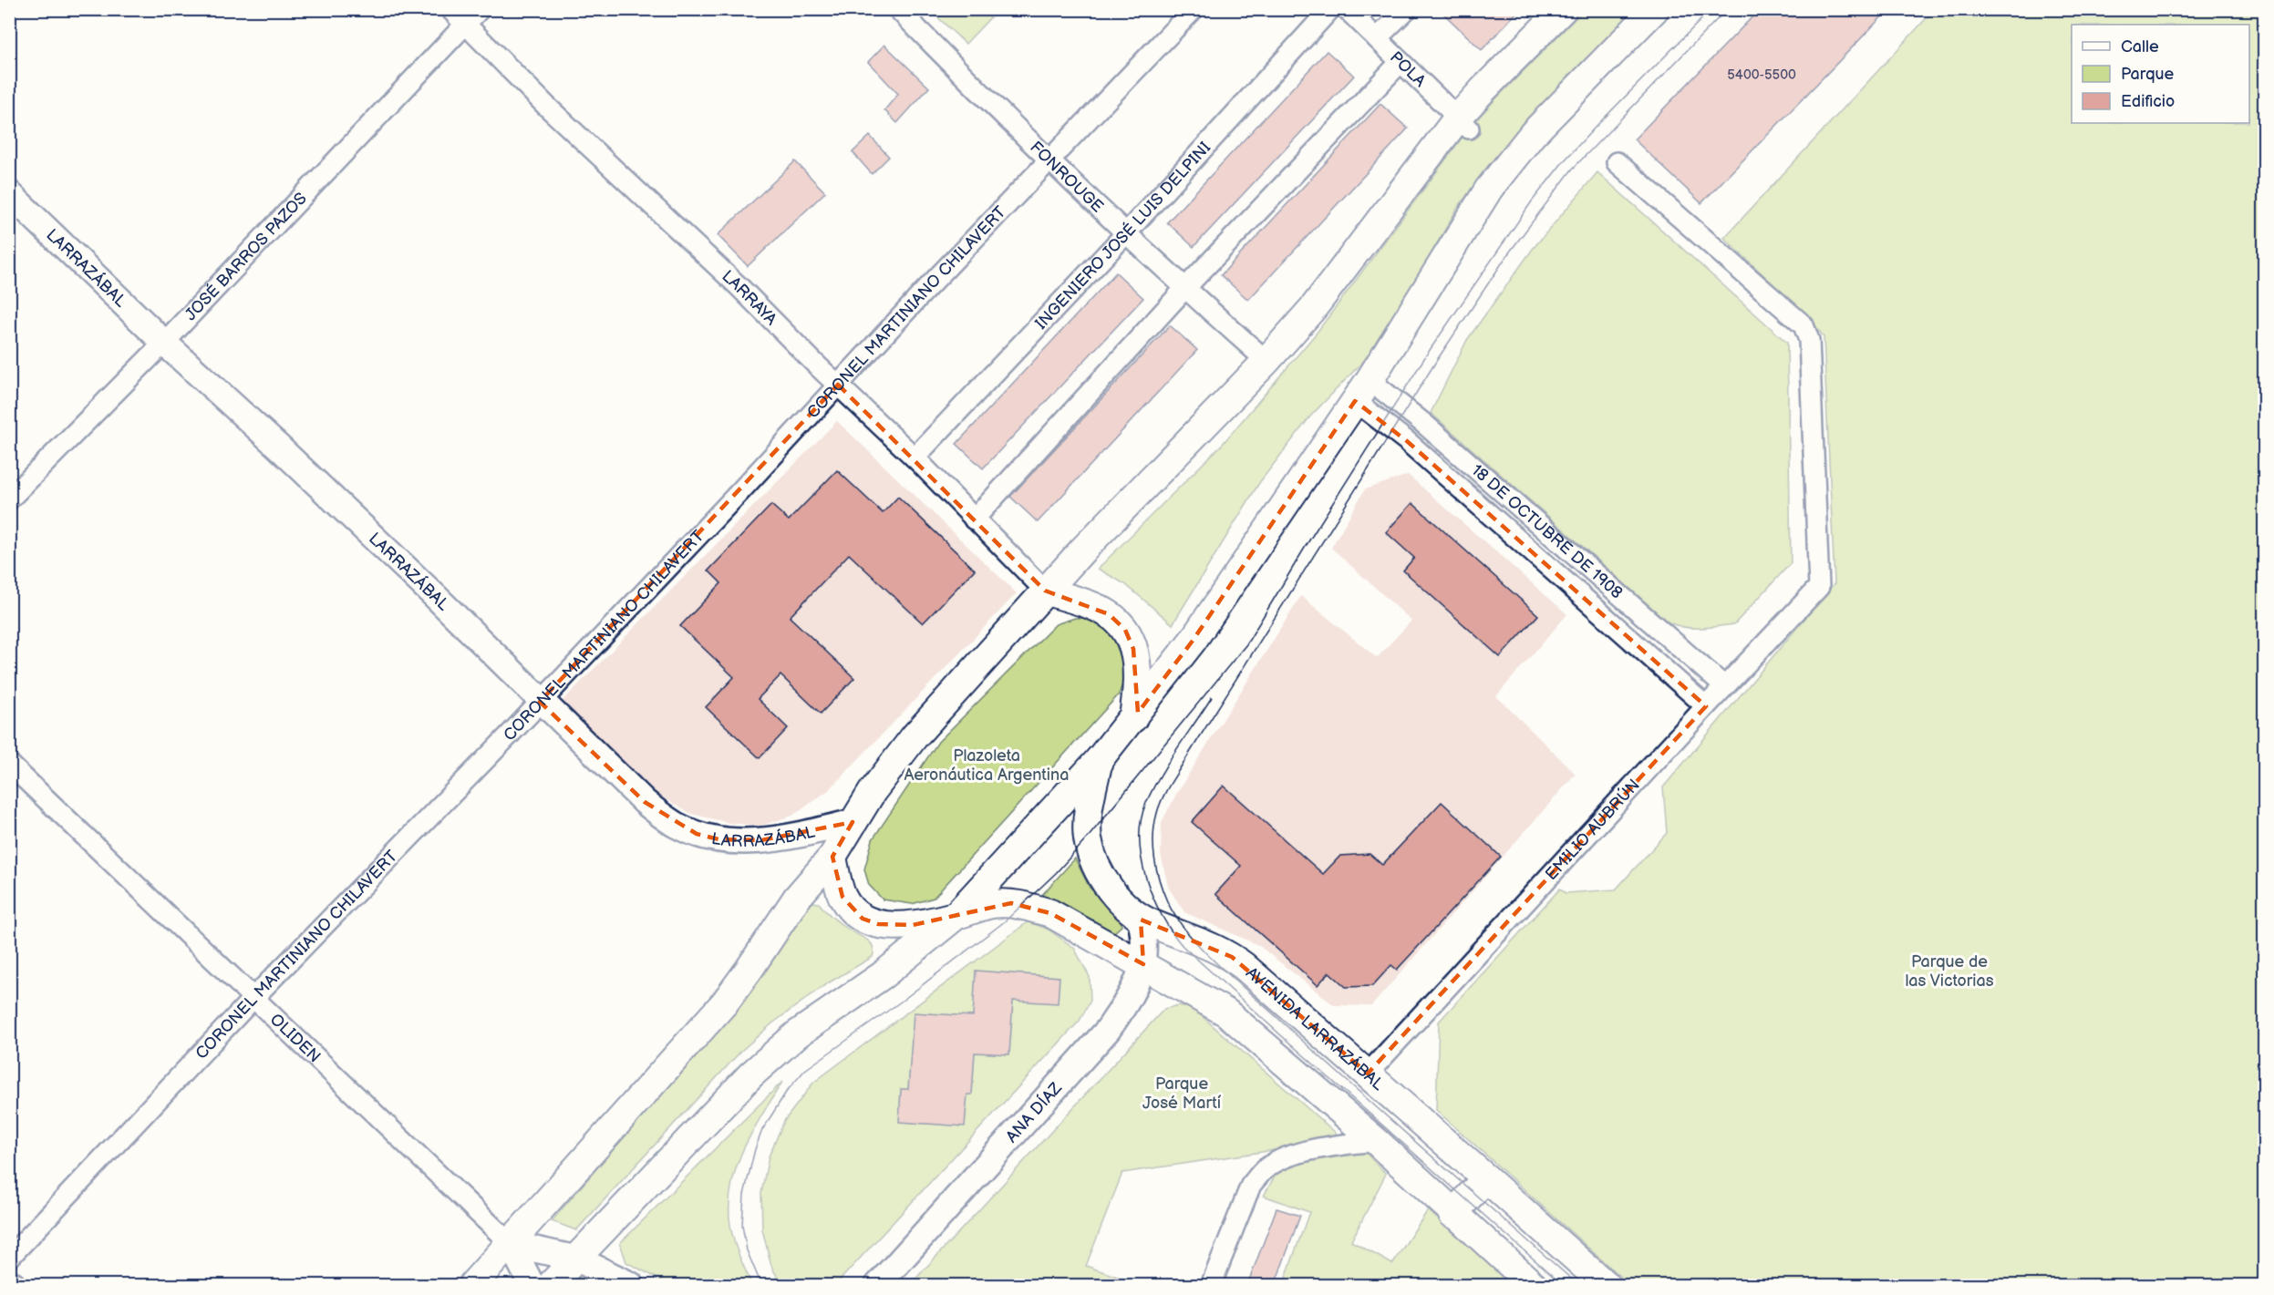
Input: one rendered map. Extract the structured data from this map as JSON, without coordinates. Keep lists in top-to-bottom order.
{
  "streets": {
    "main road": ["AVENIDA LARRAZÁBAL"],
    "street": [
      "POLA",
      "FONROUGE",
      "INGENIERO JOSÉ LUIS DELPINI",
      "JOSÉ BARROS PAZOS",
      "LARRAZÁBAL",
      "LARRAYA",
      "CORONEL MARTINIANO CHILAVERT",
      "18 DE OCTUBRE DE 1908",
      "EMILIO AUBRÚN",
      "OLIDEN",
      "ANA DÍAZ"
    ]
  },
  "crossings": [
    ["FONROUGE", "INGENIERO JOSÉ LUIS DELPINI"],
    ["FONROUGE", "CORONEL MARTINIANO CHILAVERT"],
    ["INGENIERO JOSÉ LUIS DELPINI", "LARRAYA"],
    ["JOSÉ BARROS PAZOS", "LARRAZÁBAL"],
    ["JOSÉ BARROS PAZOS", "LARRAYA"],
    ["LARRAZÁBAL", "CORONEL MARTINIANO CHILAVERT"],
    ["LARRAYA", "CORONEL MARTINIANO CHILAVERT"],
    ["CORONEL MARTINIANO CHILAVERT", "OLIDEN"],
    ["18 DE OCTUBRE DE 1908", "EMILIO AUBRÚN"],
    ["EMILIO AUBRÚN", "AVENIDA LARRAZÁBAL"],
    ["AVENIDA LARRAZÁBAL", "ANA DÍAZ"]
  ],
  "parks": ["Plazoleta Aeronáutica Argentina", "Parque de las Victorias", "Parque José Martí"],
  "house_numbers": ["5400-5500"],
  "legend": ["Calle", "Parque", "Edificio"]
}
